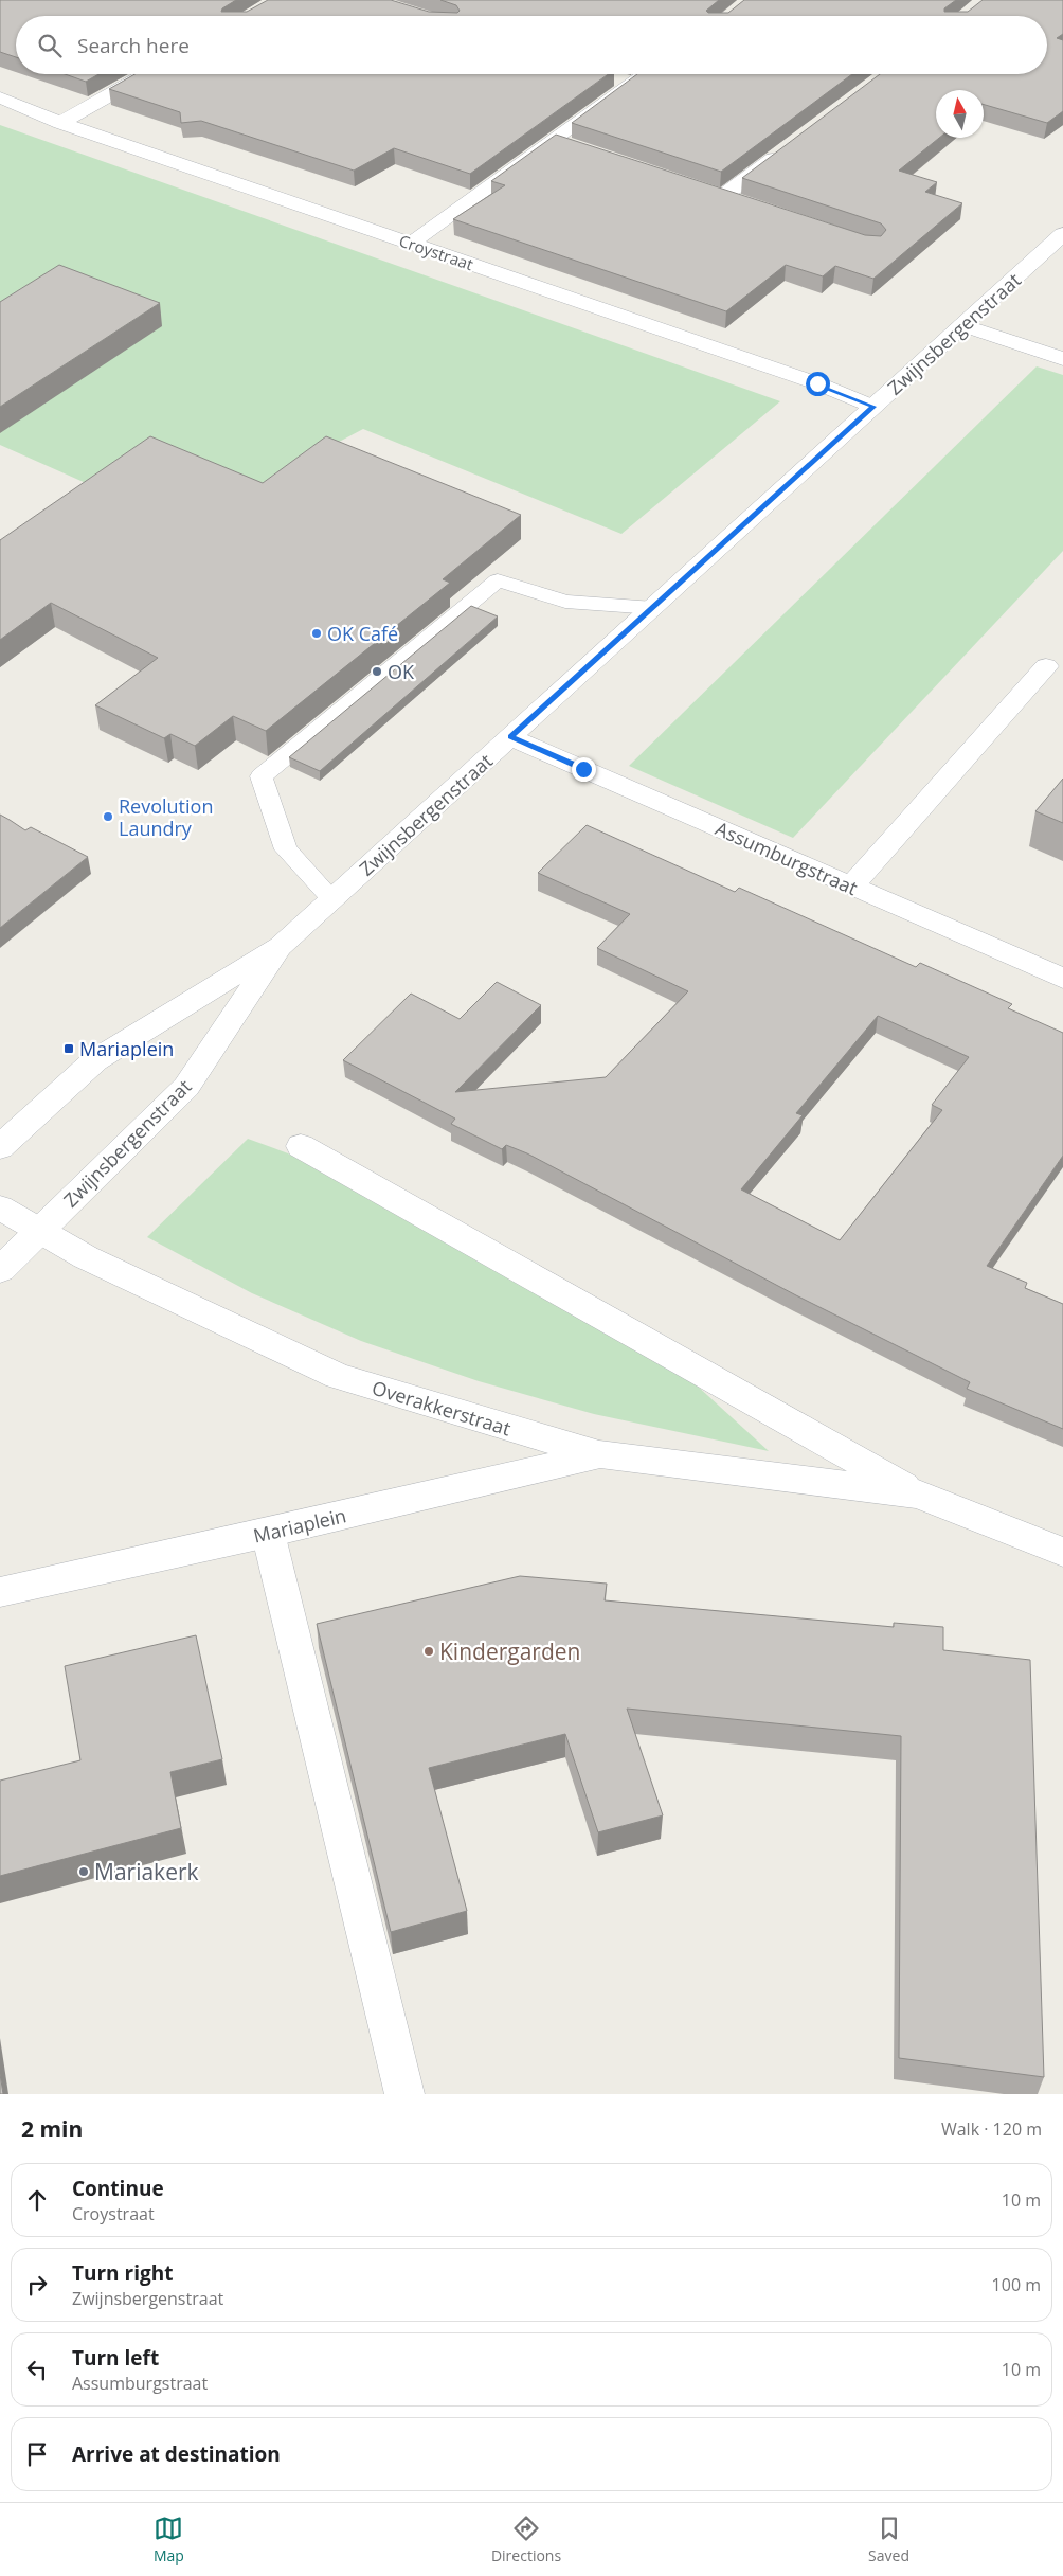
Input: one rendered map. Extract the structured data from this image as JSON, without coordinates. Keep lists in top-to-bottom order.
{
  "streets": {
    "street": [
      "Croystraat",
      "Zwijnsbergenstraat",
      "Assumburgstraat",
      "Overakkerstraat",
      "Mariaplein"
    ]
  },
  "crossings": [
    ["Croystraat", "Zwijnsbergenstraat"],
    ["Zwijnsbergenstraat", "Assumburgstraat"],
    ["Zwijnsbergenstraat", "Overakkerstraat"],
    ["Overakkerstraat", "Mariaplein"]
  ],
  "places": {
    "other": [
      "OK Café",
      "OK",
      "Revolution Laundry",
      "Kindergarden",
      "Mariakerk"
    ],
    "transit": ["Mariaplein"]
  },
  "north": "top",
  "page": {
    "search": "Search here",
    "heading": ["2 min", "Walk · 120 m"],
    "list": [
      ["Continue", "Croystraat", "10 m"],
      ["Turn right", "Zwijnsbergenstraat", "100 m"],
      ["Turn left", "Assumburgstraat", "10 m"],
      "Arrive at destination"
    ],
    "nav": ["Map", "Directions", "Saved"]
  }
}
